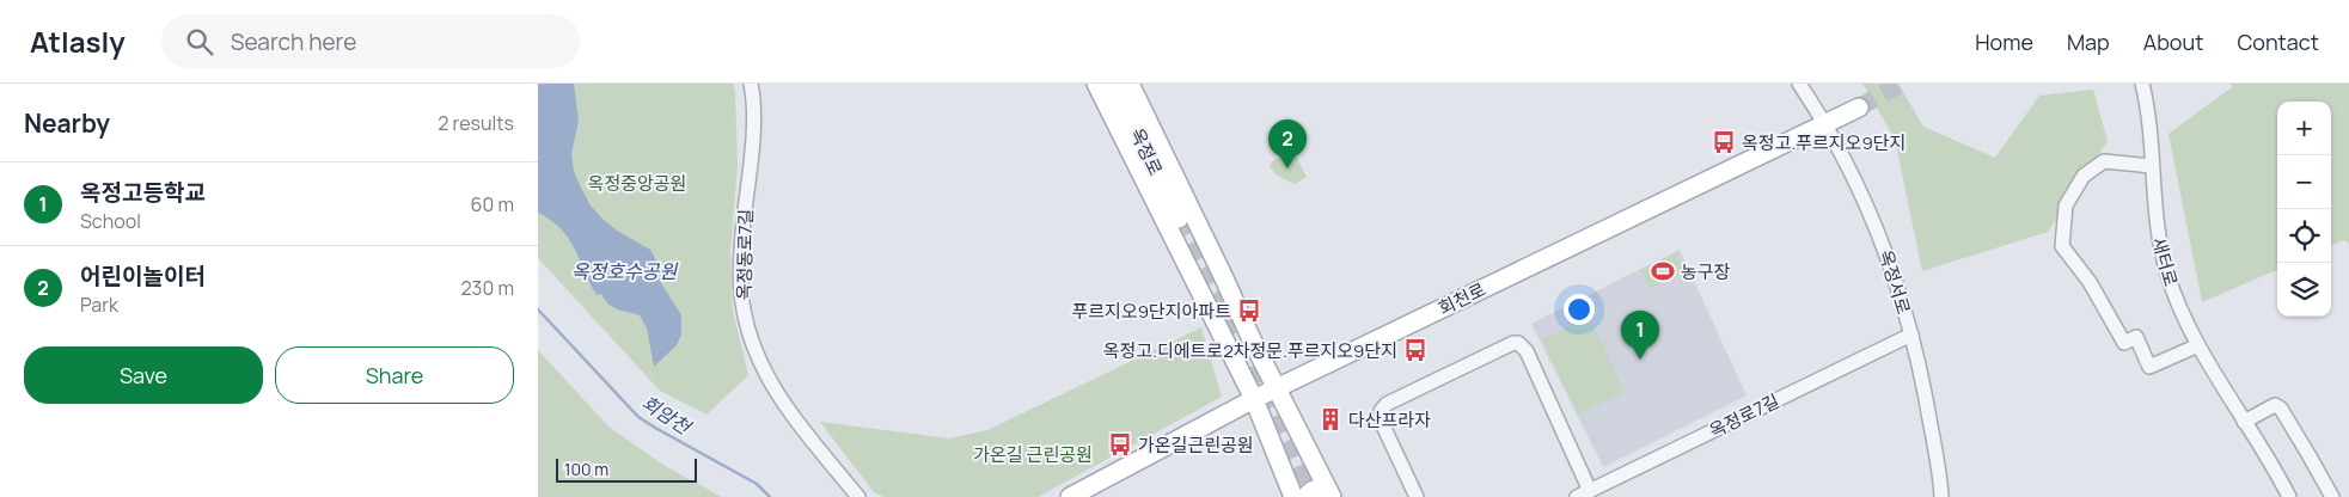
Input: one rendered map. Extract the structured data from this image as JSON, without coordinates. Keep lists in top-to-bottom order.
{
  "streets": {
    "main road": ["옥정로", "회천로"],
    "street": [
      "옥정동로7길",
      "새터로",
      "옥정서로",
      "옥정로7길"
    ]
  },
  "crossings": [
    ["옥정서로", "회천로"],
    ["옥정서로", "옥정로7길"]
  ],
  "water": ["옥정호수공원", "회암천"],
  "parks": ["옥정중앙공원", "가온길 근린공원"],
  "places": {
    "bus stop": [
      "옥정고.푸르지오9단지",
      "푸르지오9단지아파트",
      "옥정고.디에트로2차정문.푸르지오9단지",
      "가온길근린공원"
    ],
    "sports": ["농구장"],
    "building": ["다산프라자"]
  },
  "scale_bar": "100 m",
  "page": {
    "header": "Atlasly",
    "search": "Search here",
    "nav": [
      "Home",
      "Map",
      "About",
      "Contact"
    ],
    "heading": ["Nearby", "2 results"],
    "map_buttons": ["+", "−"],
    "pins": ["2", "1"],
    "list": [
      {
        "mark": "1",
        "name": "옥정고등학교",
        "note": "School",
        "value": "60 m"
      },
      {
        "mark": "2",
        "name": "어린이놀이터",
        "note": "Park",
        "value": "230 m"
      }
    ],
    "buttons": ["Save", "Share"],
    "scale": "100 m"
  }
}
